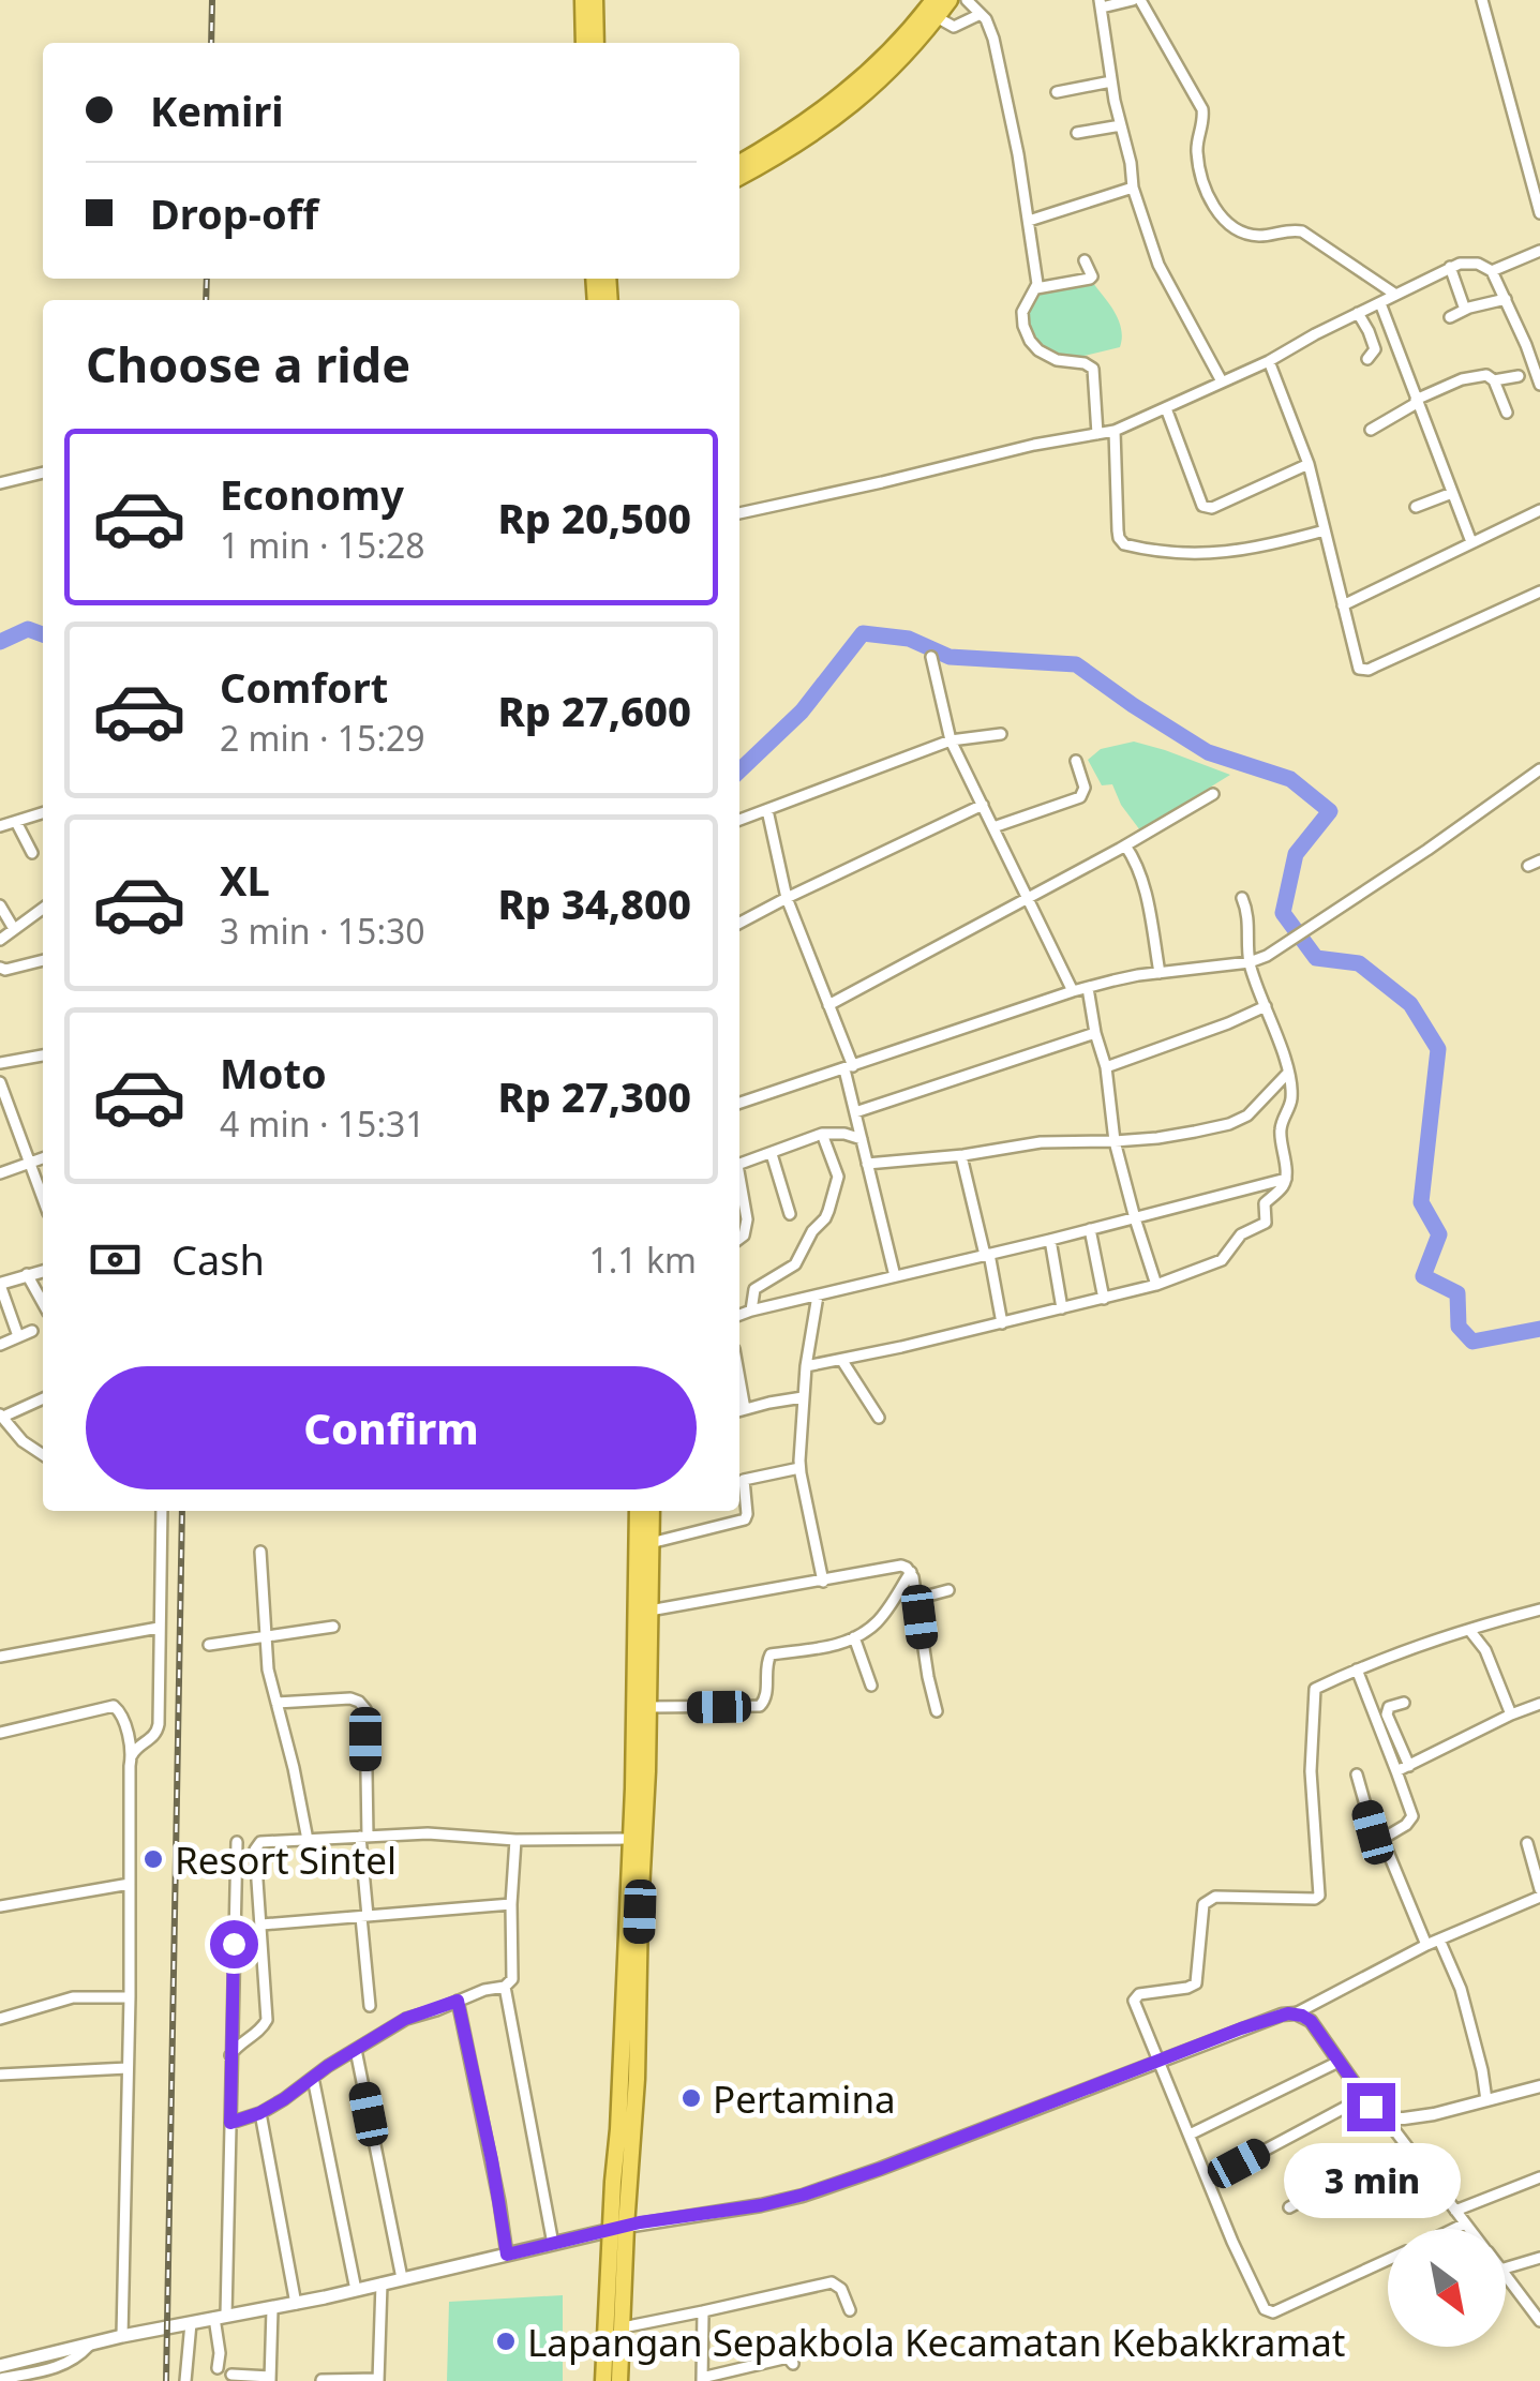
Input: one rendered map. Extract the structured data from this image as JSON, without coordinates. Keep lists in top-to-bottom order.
{
  "places": ["Resort Sintel", "Pertamina", "Lapangan Sepakbola Kecamatan Kebakkramat"],
  "north": "bottom right",
  "page": {
    "banner": ["Kemiri", "Drop-off"],
    "heading": "Choose a ride",
    "list": [
      {
        "name": "Economy",
        "note": "1 min · 15:28",
        "value": "Rp 20,500"
      },
      {
        "name": "Comfort",
        "note": "2 min · 15:29",
        "value": "Rp 27,600"
      },
      {
        "name": "XL",
        "note": "3 min · 15:30",
        "value": "Rp 34,800"
      },
      {
        "name": "Moto",
        "note": "4 min · 15:31",
        "value": "Rp 27,300"
      }
    ],
    "pay": ["Cash", "1.1 km"],
    "buttons": "Confirm",
    "bubble": "3 min"
  }
}
